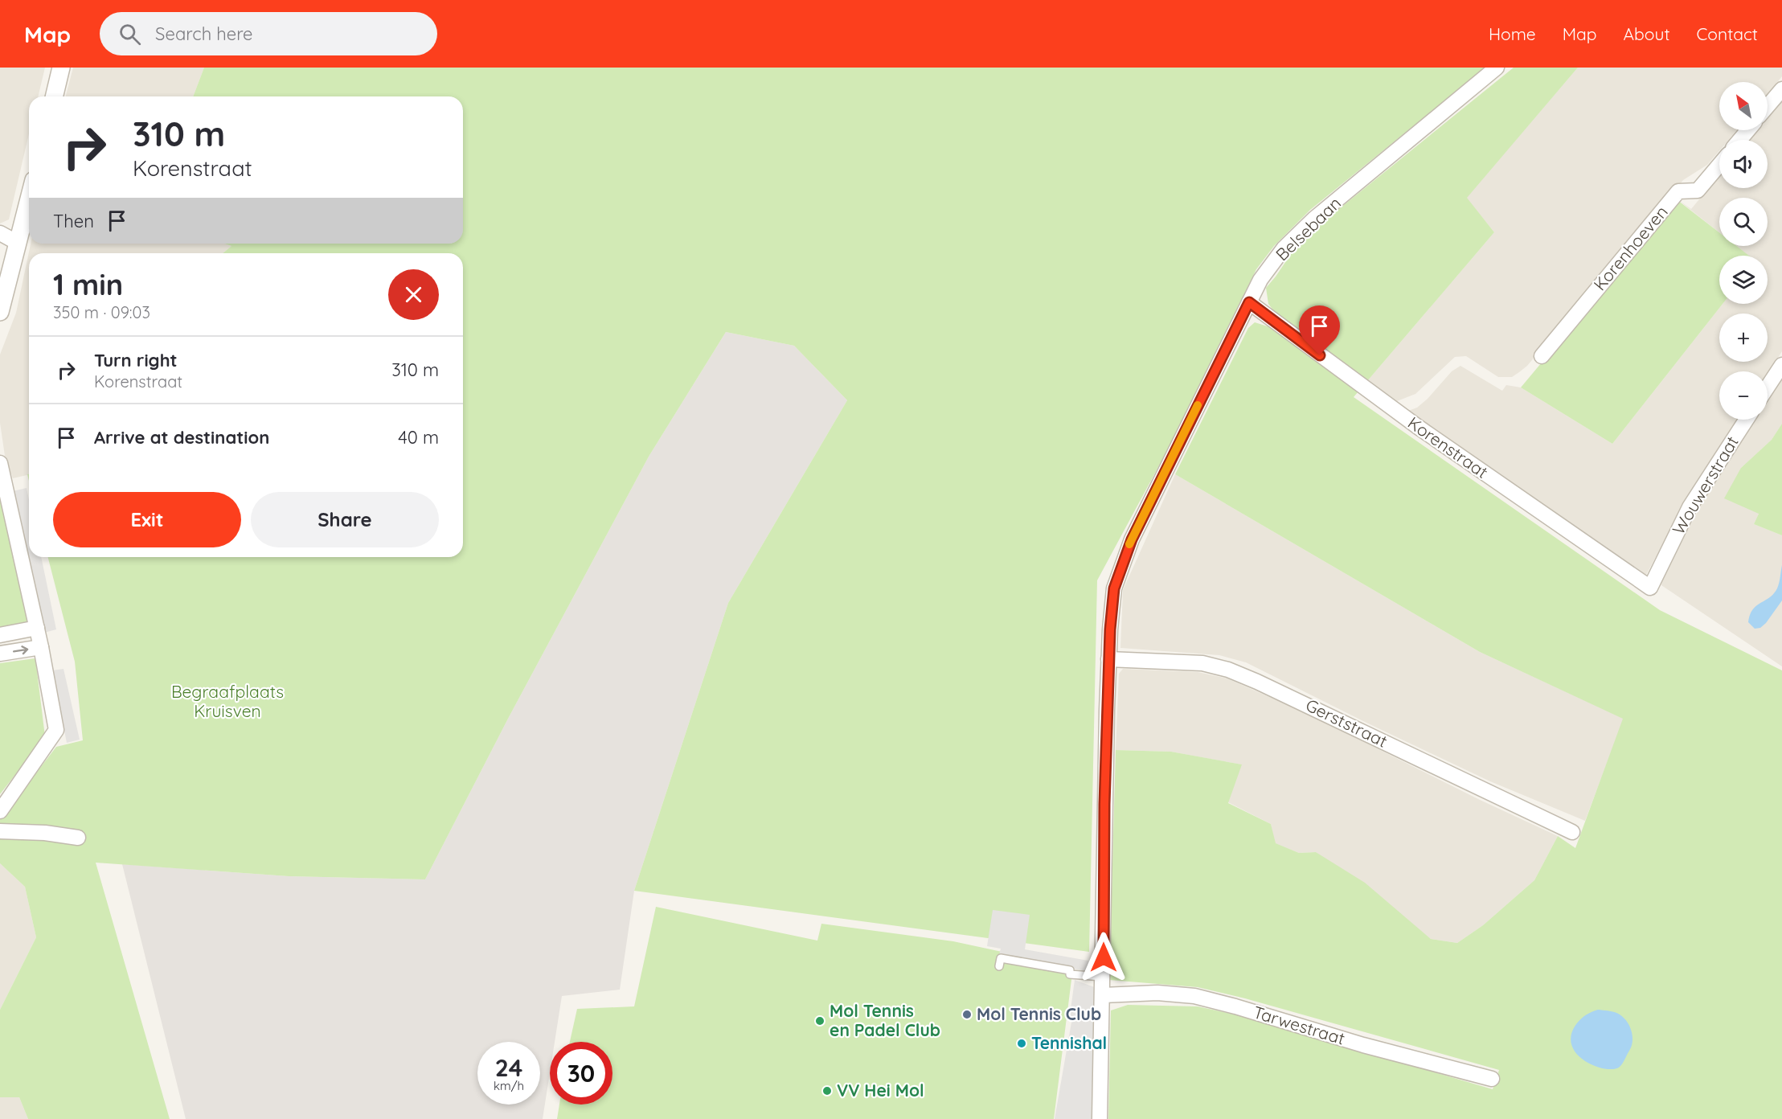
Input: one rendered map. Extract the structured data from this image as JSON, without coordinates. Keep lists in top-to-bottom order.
{
  "streets": {
    "street": [
      "Belsebaan",
      "Korenhoeven",
      "Korenstraat",
      "Wouwerstraat",
      "Gerststraat",
      "Tarwestraat"
    ]
  },
  "crossings": [
    ["Belsebaan", "Korenstraat"],
    ["Belsebaan", "Gerststraat"],
    ["Belsebaan", "Tarwestraat"],
    ["Korenstraat", "Wouwerstraat"]
  ],
  "parks": ["Begraafplaats Kruisven"],
  "places": [
    "Mol Tennis Club",
    "Mol Tennis en Padel Club",
    "Tennishal",
    "VV Hei Mol"
  ],
  "north": "top left",
  "page": {
    "header": "Map",
    "search": "Search here",
    "nav": [
      "Home",
      "Map",
      "About",
      "Contact"
    ],
    "map_buttons": ["+", "−"],
    "turn": ["310 m", "Korenstraat"],
    "then": "Then",
    "heading": ["1 min", "350 m · 09:03"],
    "list": [
      {
        "name": "Turn right",
        "note": "Korenstraat",
        "value": "310 m"
      },
      {
        "name": "Arrive at destination",
        "value": "40 m"
      }
    ],
    "buttons": ["Exit", "Share"],
    "speed": "24 km/h",
    "limit": "30"
  }
}
